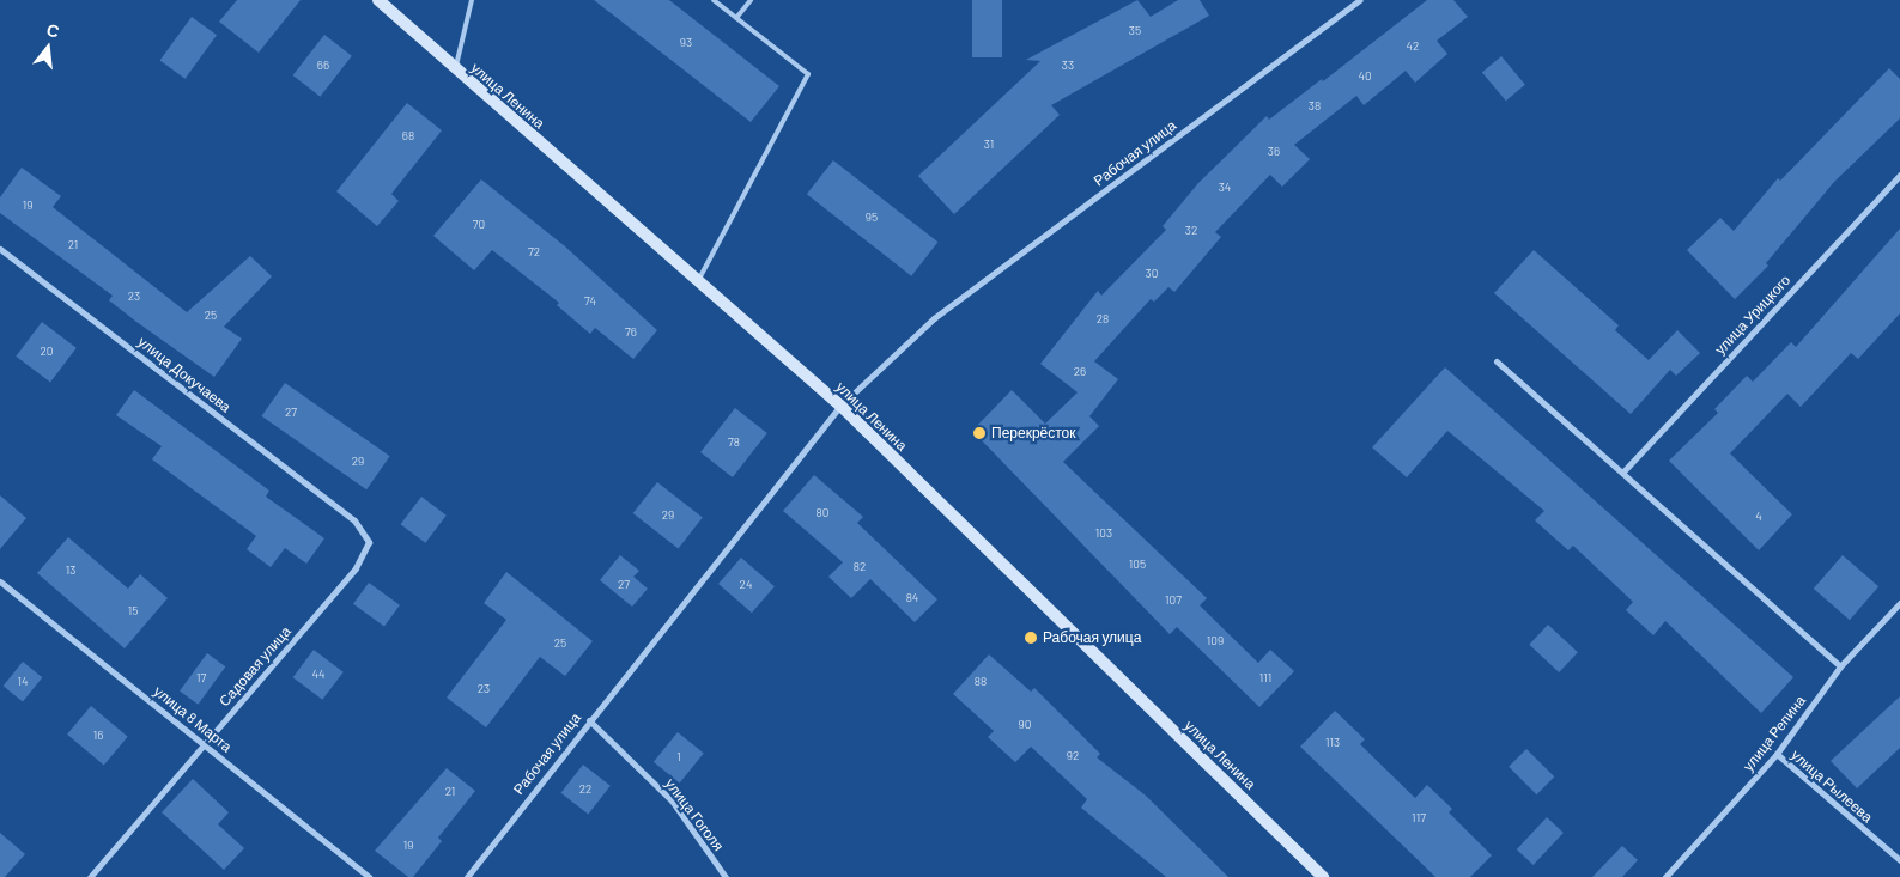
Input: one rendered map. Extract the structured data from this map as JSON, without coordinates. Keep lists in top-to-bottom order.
{
  "streets": {
    "street": [
      "улица Ленина",
      "Рабочая улица",
      "улица Урицкого",
      "улица Докучаева",
      "Садовая улица",
      "улица 8 Марта",
      "улица Репина",
      "улица Рылеева",
      "улица Гоголя"
    ]
  },
  "crossings": [
    ["улица Ленина", "Рабочая улица"],
    ["Рабочая улица", "улица Гоголя"],
    ["улица Докучаева", "Садовая улица"],
    ["Садовая улица", "улица 8 Марта"],
    ["улица Репина", "улица Рылеева"]
  ],
  "places": ["Перекрёсток", "Рабочая улица"],
  "house_numbers": [
    "35",
    "93",
    "42",
    "66",
    "33",
    "40",
    "38",
    "68",
    "31",
    "36",
    "34",
    "19",
    "95",
    "70",
    "32",
    "21",
    "72",
    "30",
    "23",
    "74",
    "25",
    "28",
    "76",
    "20",
    "26",
    "27",
    "78",
    "29",
    "80",
    "29",
    "4",
    "103",
    "105",
    "82",
    "13",
    "27",
    "24",
    "84",
    "107",
    "15",
    "109",
    "25",
    "44",
    "17",
    "111",
    "14",
    "88",
    "23",
    "90",
    "16",
    "113",
    "92",
    "1",
    "22",
    "21",
    "117",
    "19"
  ],
  "north": "top"
}
